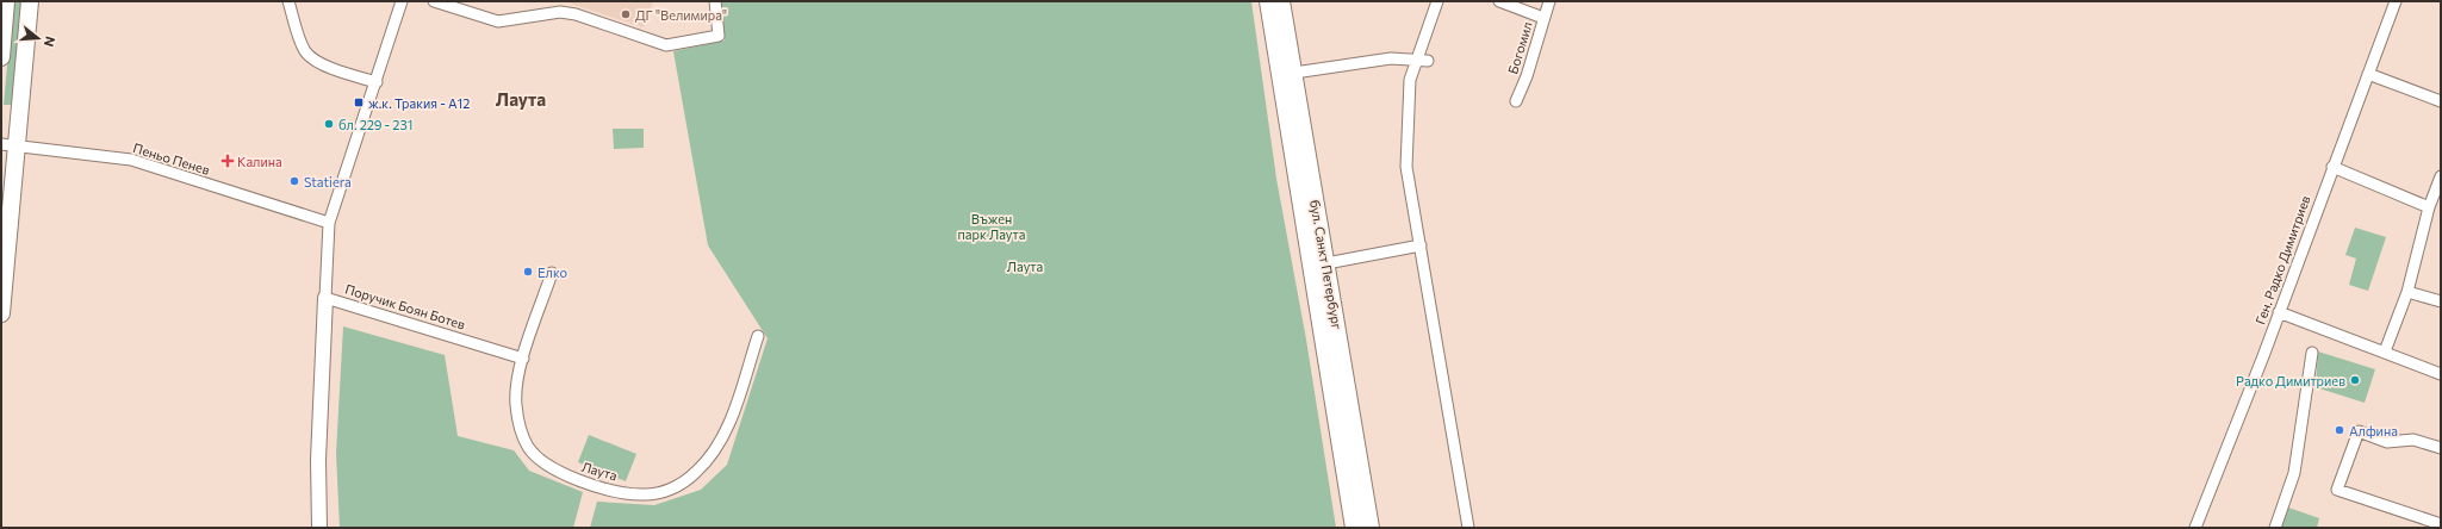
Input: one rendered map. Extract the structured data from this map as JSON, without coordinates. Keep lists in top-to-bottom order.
{
  "streets": {
    "main road": ["бул. Санкт Петербург"],
    "street": [
      "Богомил",
      "Пеньо Пенев",
      "Ген. Радко Димитриев",
      "Поручик Боян Ботев",
      "Лаута"
    ]
  },
  "crossings": [
    ["Пеньо Пенев", "Поручик Боян Ботев"],
    ["Поручик Боян Ботев", "Лаута"]
  ],
  "districts": ["Лаута"],
  "parks": ["Въжен парк Лаута", "Лаута"],
  "places": {
    "other": [
      "ДГ \"Велимира\"",
      "бл. 229 - 231",
      "Statiera",
      "Елко",
      "Радко Димитриев",
      "Алфина"
    ],
    "transit": ["ж.к. Тракия - А12"],
    "health": ["Калина"]
  },
  "north": "right"
}
